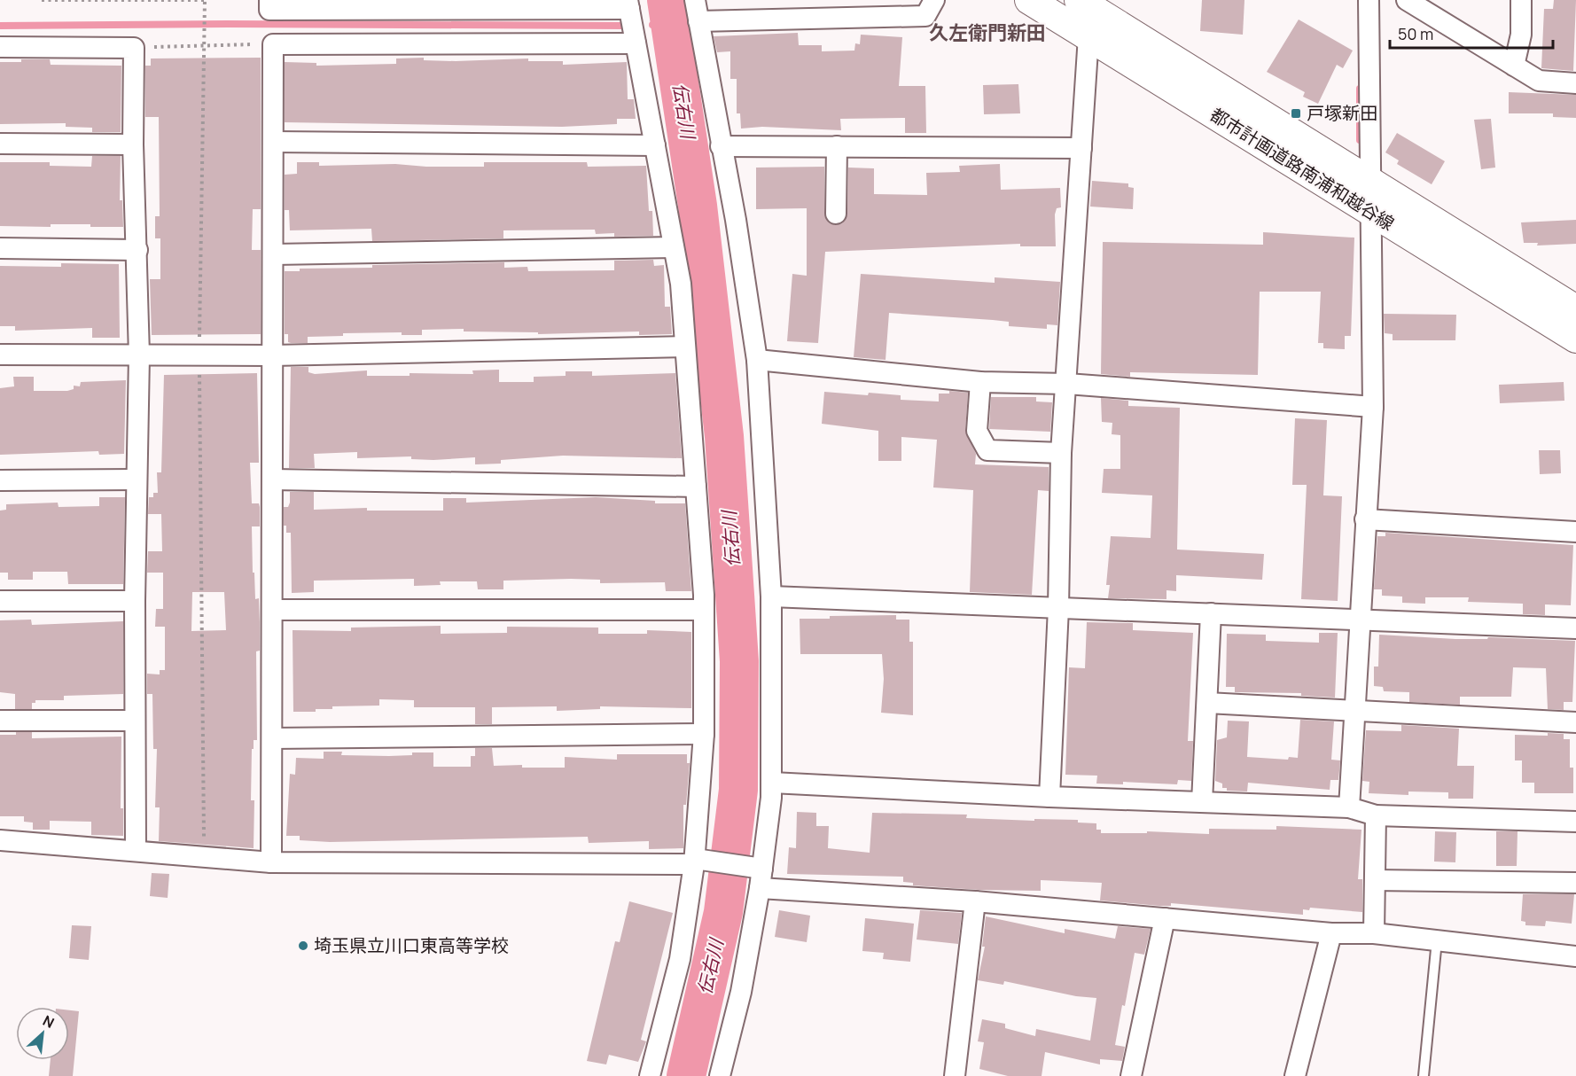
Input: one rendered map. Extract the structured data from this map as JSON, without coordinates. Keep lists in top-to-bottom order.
{
  "streets": {
    "street": ["都市計画道路南浦和越谷線"]
  },
  "districts": ["久左衛門新田"],
  "water": ["伝右川"],
  "places": {
    "transit": ["戸塚新田"],
    "other": ["埼玉県立川口東高等学校"]
  },
  "scale_bar": "50 m",
  "north": "top right"
}
